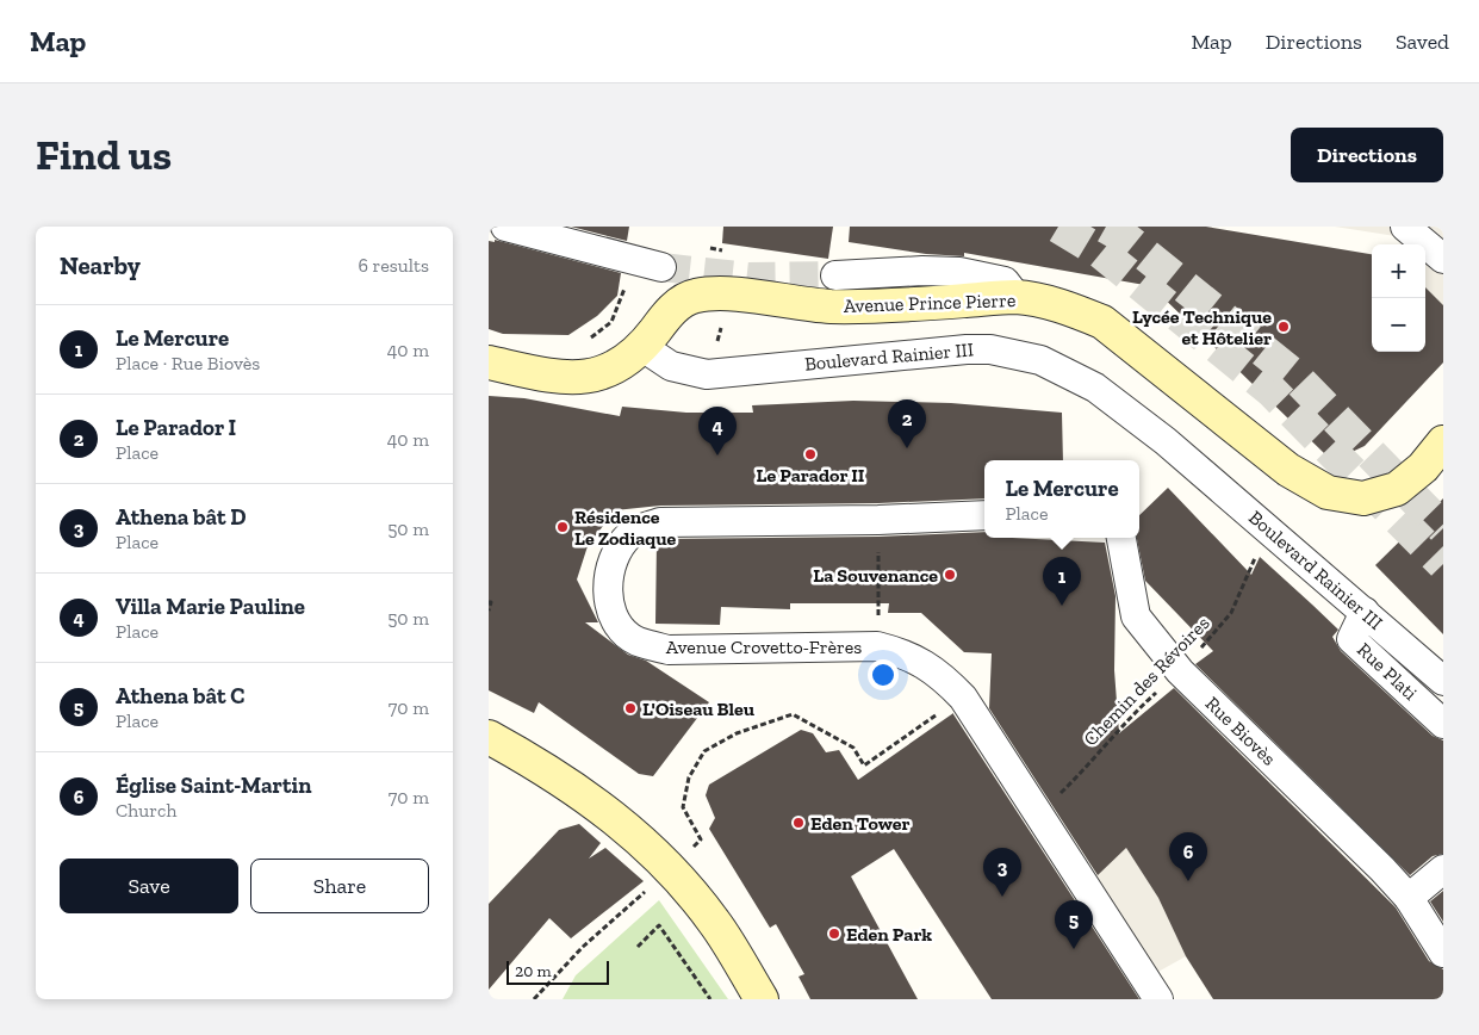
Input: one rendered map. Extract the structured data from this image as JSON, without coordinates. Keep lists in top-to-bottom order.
{
  "streets": {
    "main road": ["Avenue Prince Pierre"],
    "street": [
      "Boulevard Rainier III",
      "Avenue Crovetto-Frères",
      "Rue Plati",
      "Rue Biovès"
    ],
    "path": ["Chemin des Révoires"]
  },
  "crossings": [
    ["Avenue Prince Pierre", "Boulevard Rainier III"],
    ["Boulevard Rainier III", "Rue Plati"],
    ["Avenue Crovetto-Frères", "Chemin des Révoires"],
    ["Chemin des Révoires", "Rue Biovès"]
  ],
  "places": [
    "Lycée Technique et Hôtelier",
    "Le Parador II",
    "Résidence Le Zodiaque",
    "La Souvenance",
    "L'Oiseau Bleu",
    "Eden Tower",
    "Eden Park"
  ],
  "scale_bar": "20 m",
  "page": {
    "header": "Map",
    "nav": ["Map", "Directions", "Saved"],
    "buttons": [
      "Directions",
      ["Save", "Share"]
    ],
    "title": "Find us",
    "heading": ["Nearby", "6 results"],
    "map_buttons": ["+", "−"],
    "list": [
      {
        "mark": "1",
        "name": "Le Mercure",
        "note": "Place · Rue Biovès",
        "value": "40 m"
      },
      {
        "mark": "2",
        "name": "Le Parador I",
        "note": "Place",
        "value": "40 m"
      },
      {
        "mark": "3",
        "name": "Athena bât D",
        "note": "Place",
        "value": "50 m"
      },
      {
        "mark": "4",
        "name": "Villa Marie Pauline",
        "note": "Place",
        "value": "50 m"
      },
      {
        "mark": "5",
        "name": "Athena bât C",
        "note": "Place",
        "value": "70 m"
      },
      {
        "mark": "6",
        "name": "Église Saint-Martin",
        "note": "Church",
        "value": "70 m"
      }
    ],
    "pins": [
      "2",
      "4",
      "1",
      "6",
      "3",
      "5"
    ],
    "popup": ["Le Mercure", "Place"],
    "scale": "20 m"
  }
}
